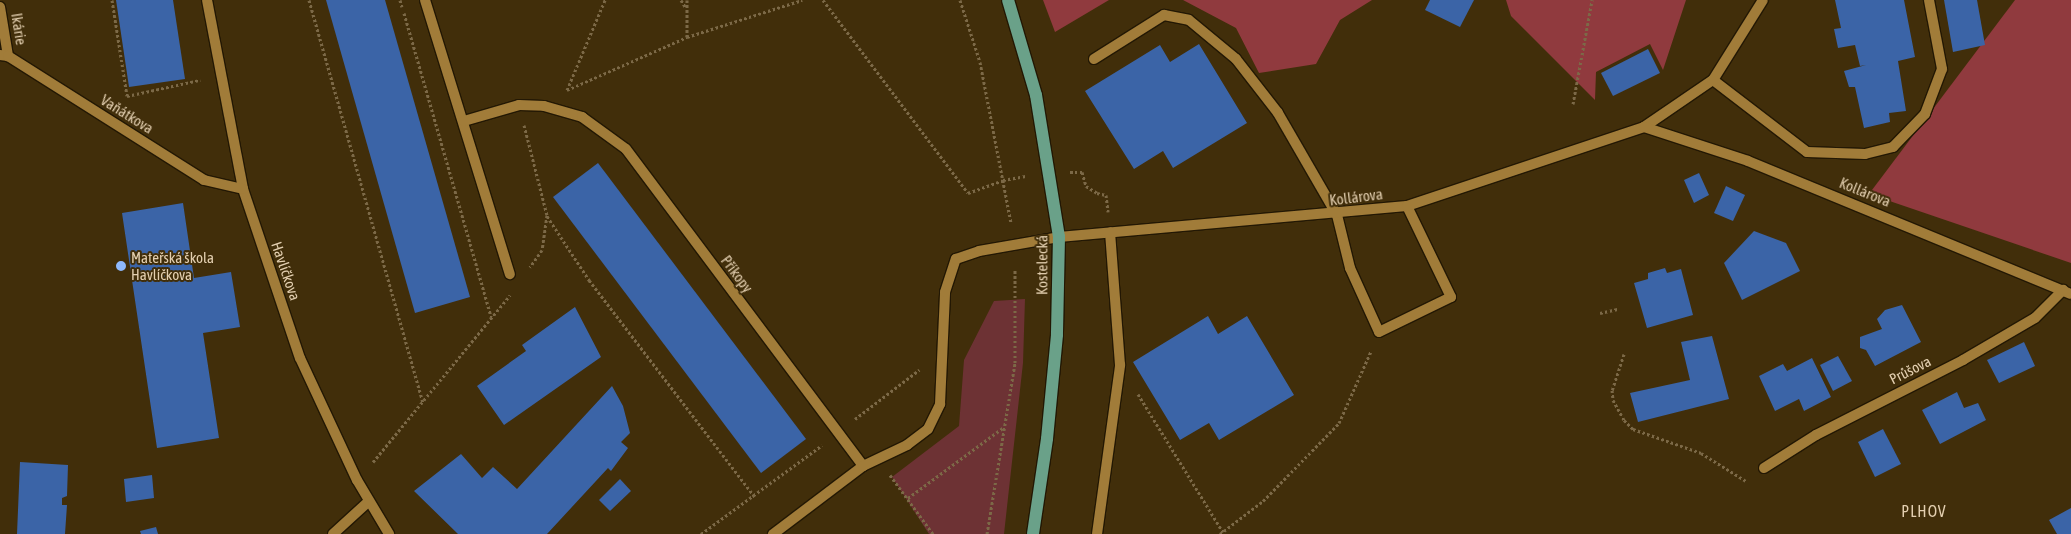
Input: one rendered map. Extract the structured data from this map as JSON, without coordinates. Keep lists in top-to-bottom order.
{
  "streets": {
    "main road": ["Kostelecká"],
    "street": [
      "Ikárie",
      "Vaňátkova",
      "Kollárova",
      "Havlíčkova",
      "Příkopy",
      "Průšova"
    ]
  },
  "crossings": [
    ["Ikárie", "Vaňátkova"],
    ["Vaňátkova", "Havlíčkova"],
    ["Kollárova", "Kostelecká"],
    ["Kollárova", "Průšova"]
  ],
  "districts": ["PLHOV"],
  "places": ["Mateřská škola Havlíčkova"]
}
